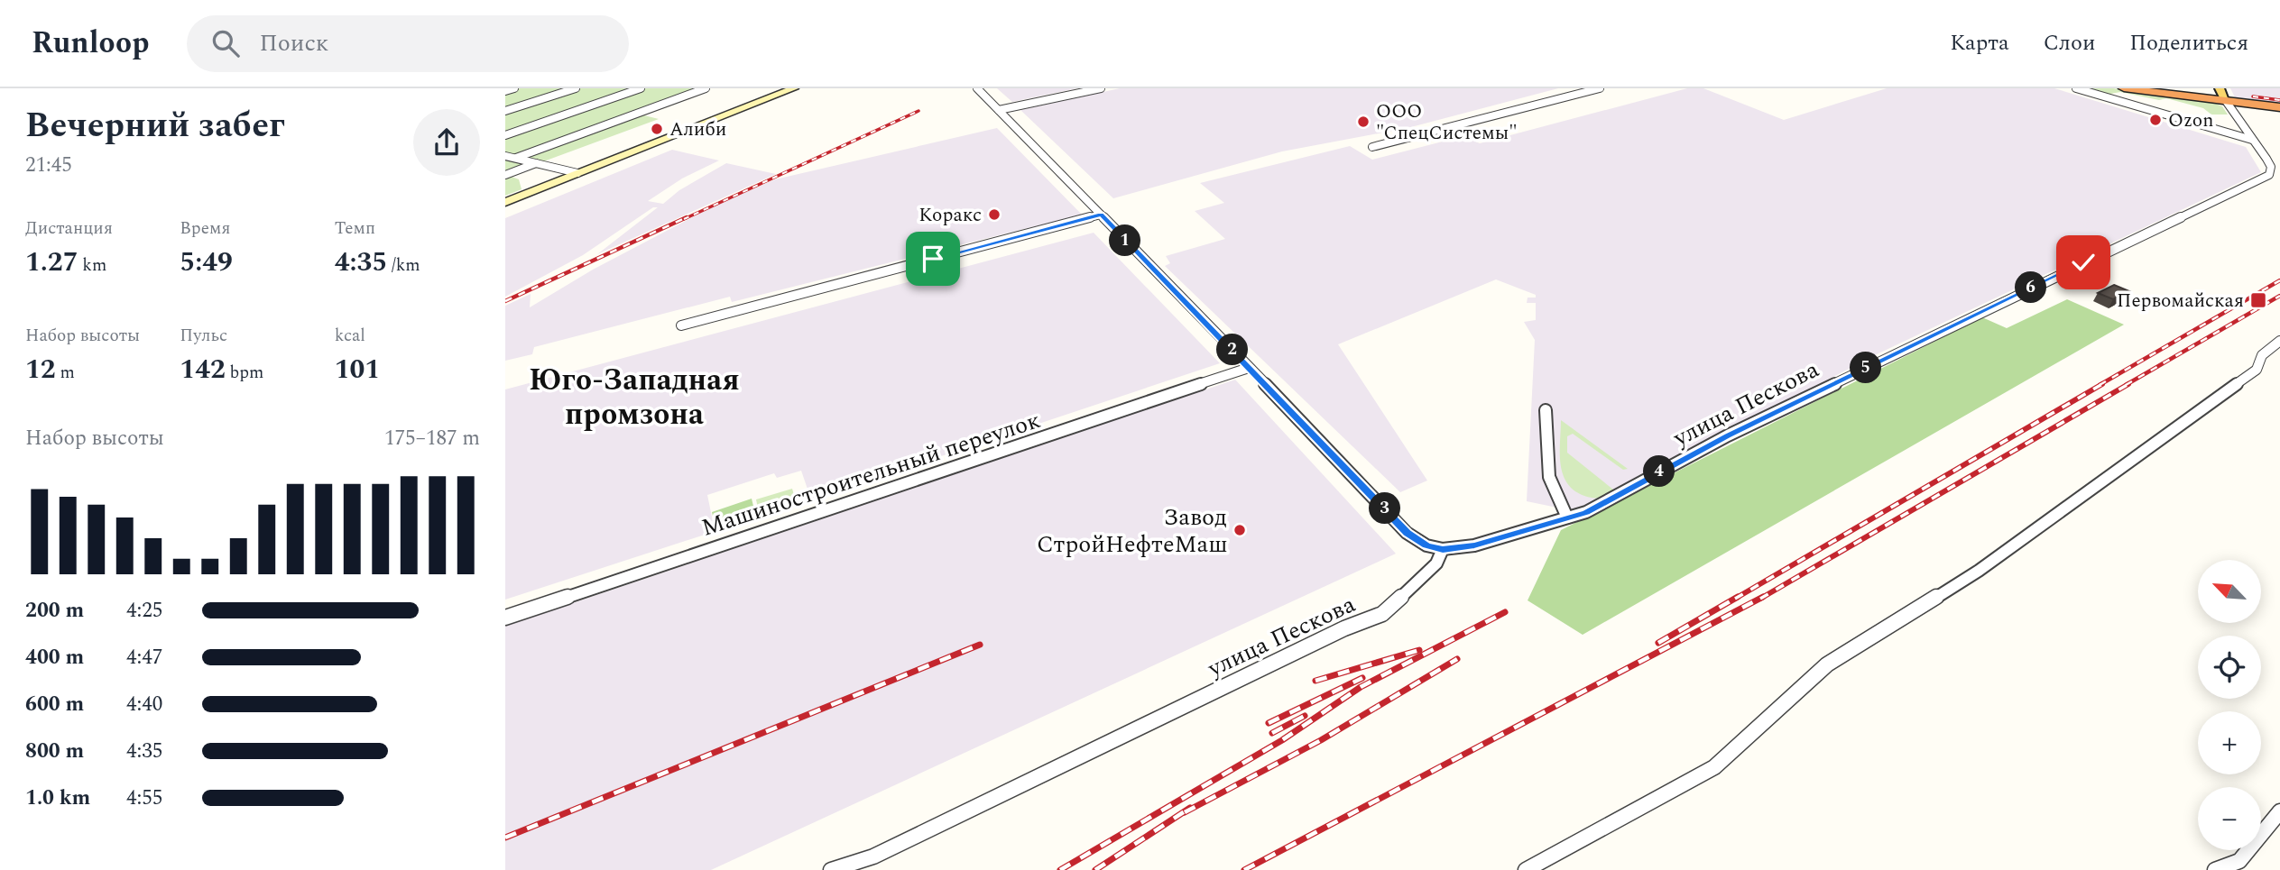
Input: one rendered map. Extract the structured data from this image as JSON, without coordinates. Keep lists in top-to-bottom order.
{
  "streets": {
    "street": ["улица Пескова", "Машиностроительный переулок"]
  },
  "districts": ["Юго-Западная промзона"],
  "places": {
    "other": [
      "Ozon",
      "ООО \"СпецСистемы\"",
      "Алиби",
      "Коракс",
      "Завод СтройНефтеМаш"
    ],
    "transit": ["Первомайская"]
  },
  "north": "top left",
  "page": {
    "header": "Runloop",
    "search": "Поиск",
    "nav": ["Карта", "Слои", "Поделиться"],
    "heading": ["Вечерний забег", "21:45"],
    "stats": [
      ["Дистанция", "1.27 km"],
      ["Время", "5:49"],
      ["Темп", "4:35 /km"],
      ["Набор высоты", "12 m"],
      ["Пульс", "142 bpm"],
      ["kcal", "101"]
    ],
    "pins": [
      "1",
      "6",
      "2",
      "5",
      "4",
      "3"
    ],
    "chart": ["Набор высоты", "175–187 m"],
    "map_buttons": ["+", "−"],
    "list": [
      {
        "name": "200 m",
        "note": "4:25"
      },
      {
        "name": "400 m",
        "note": "4:47"
      },
      {
        "name": "600 m",
        "note": "4:40"
      },
      {
        "name": "800 m",
        "note": "4:35"
      },
      {
        "name": "1.0 km",
        "note": "4:55"
      }
    ]
  }
}
